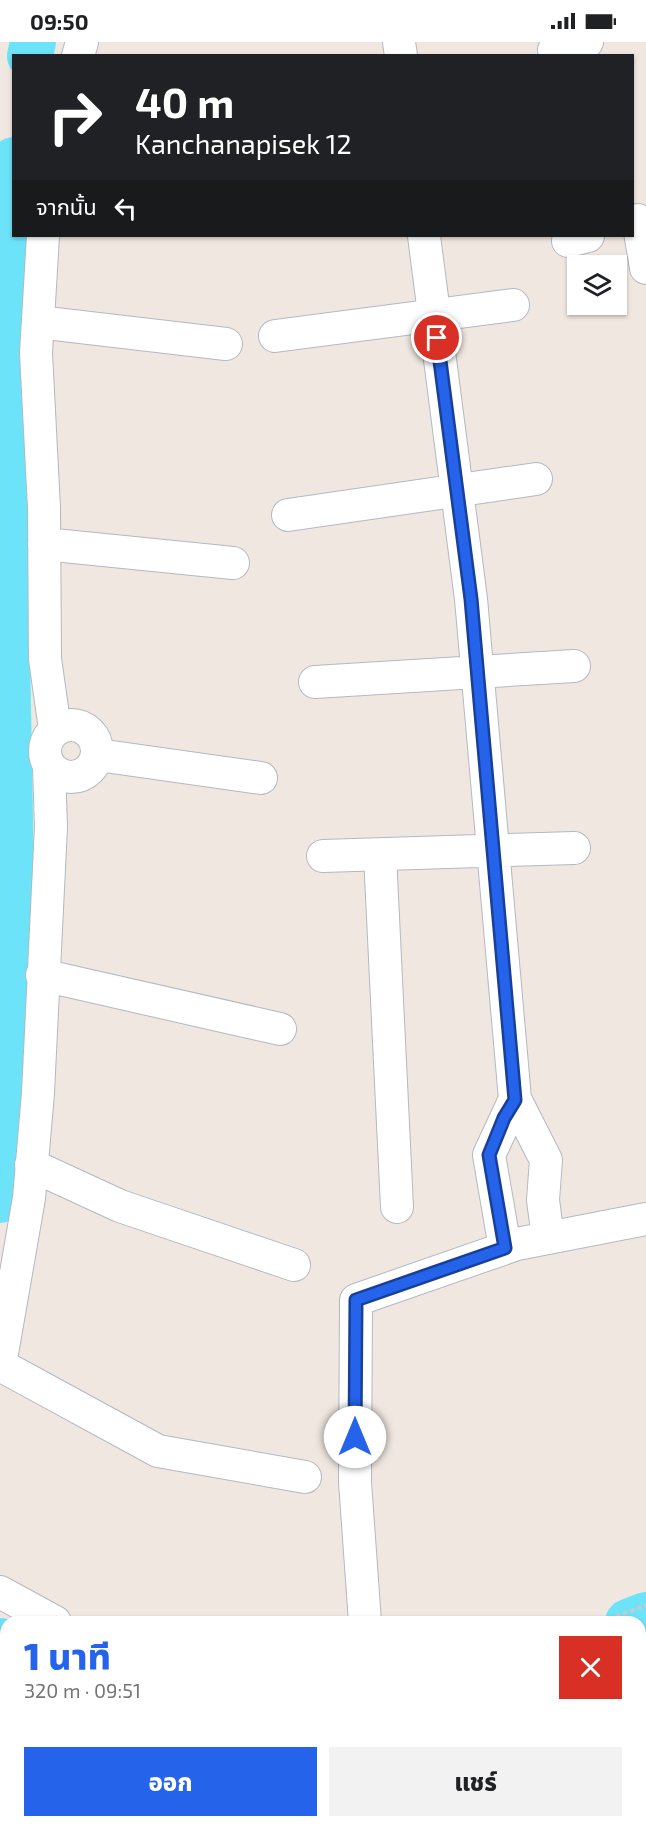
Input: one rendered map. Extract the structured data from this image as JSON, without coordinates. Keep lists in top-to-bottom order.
{
  "page": {
    "status": "09:50",
    "turn": ["40 m", "Kanchanapisek 12"],
    "then": "จากนั้น",
    "heading": ["1 นาที", "320 m · 09:51"],
    "buttons": ["ออก", "แชร์"]
  }
}
